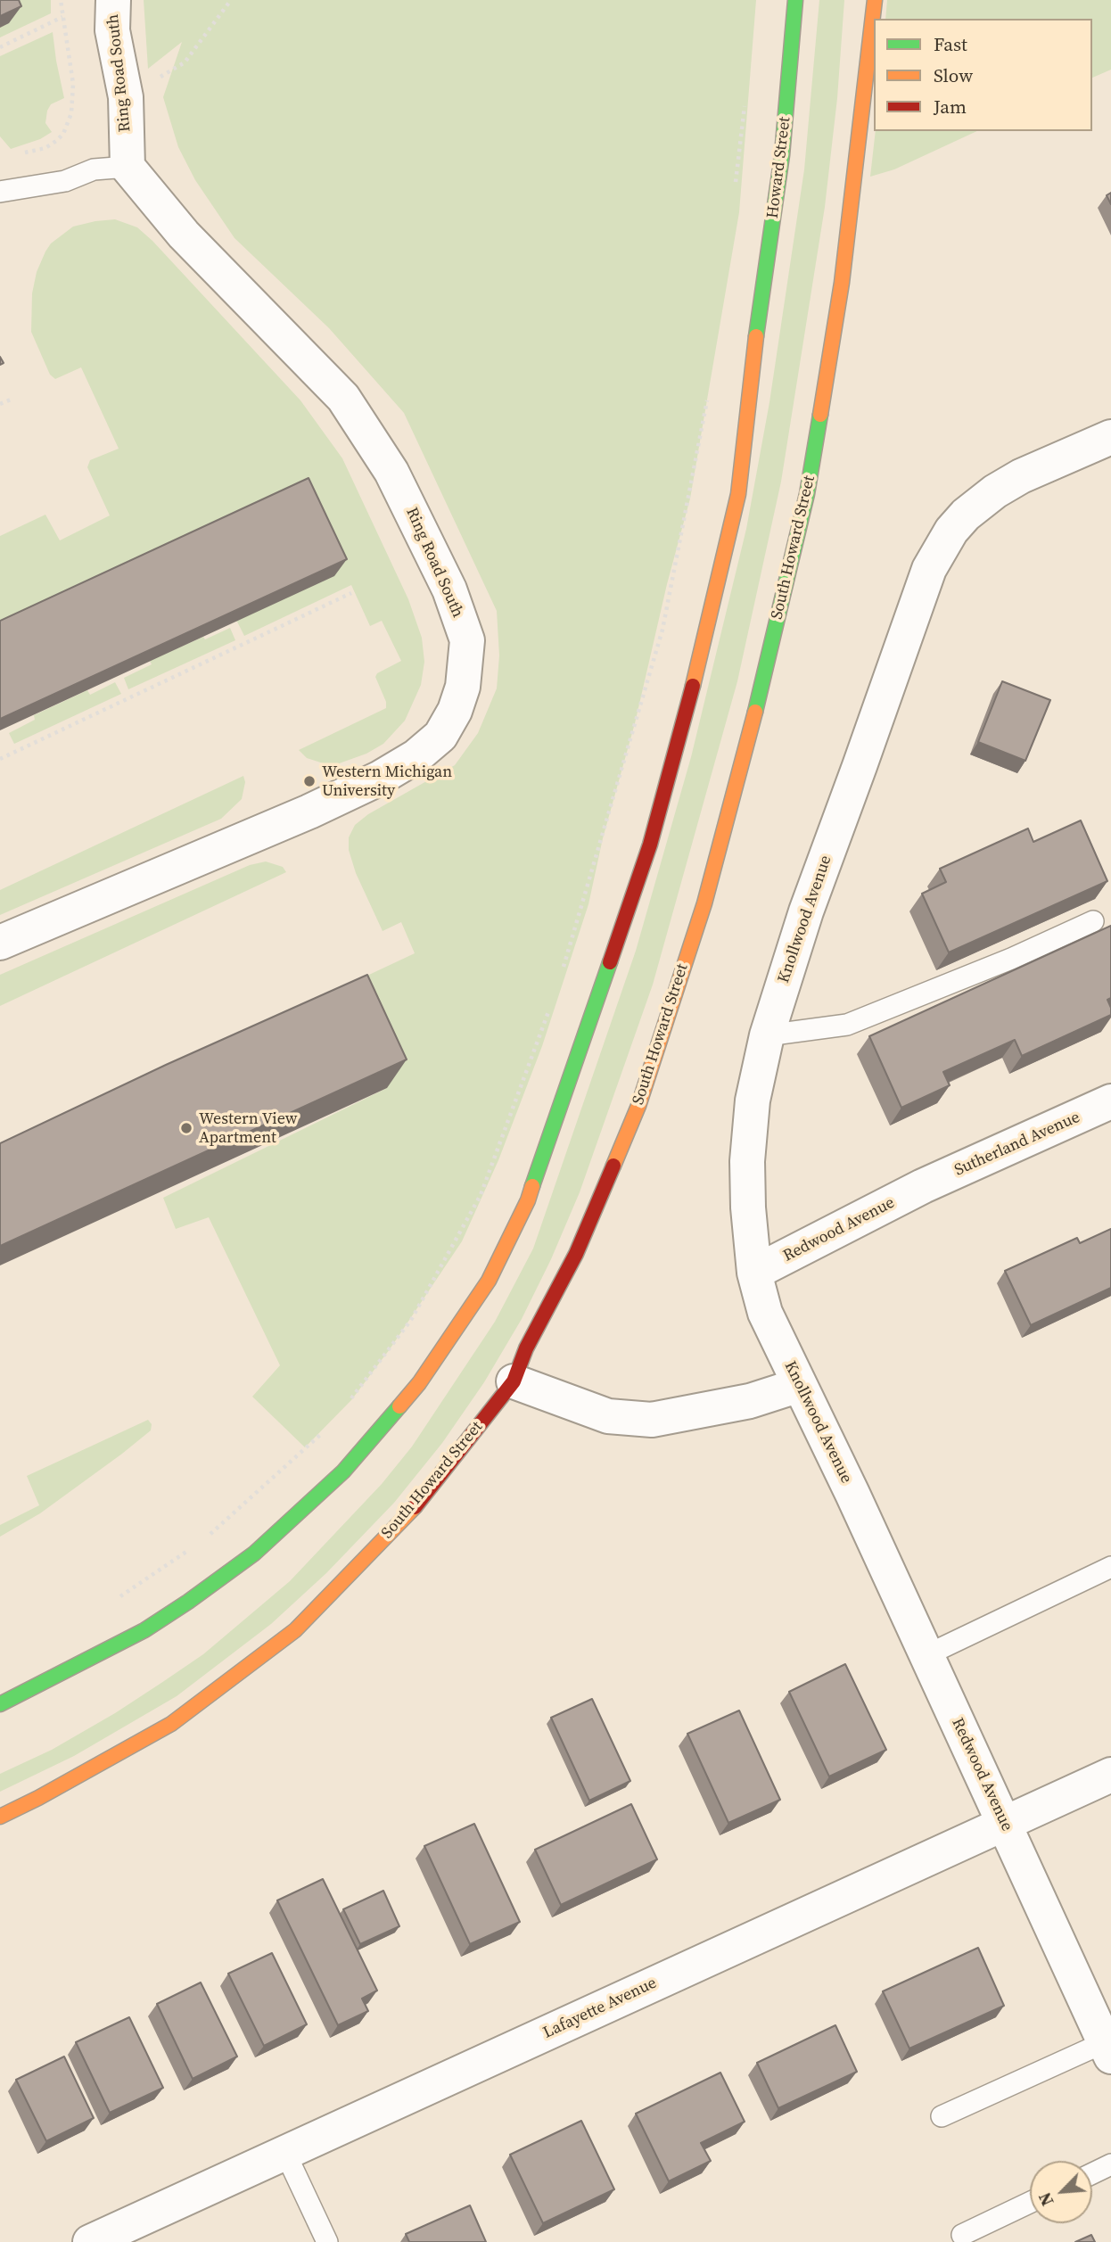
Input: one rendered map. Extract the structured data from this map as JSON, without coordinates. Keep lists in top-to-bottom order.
{
  "streets": {
    "street": [
      "Ring Road South",
      "Howard Street",
      "South Howard Street",
      "Knollwood Avenue",
      "Sutherland Avenue",
      "Redwood Avenue",
      "Lafayette Avenue"
    ]
  },
  "crossings": [
    ["Knollwood Avenue", "Redwood Avenue"],
    ["Sutherland Avenue", "Redwood Avenue"],
    ["Redwood Avenue", "Lafayette Avenue"]
  ],
  "places": ["Western Michigan University", "Western View Apartment"],
  "legend": ["Fast", "Slow", "Jam"],
  "north": "bottom left"
}
